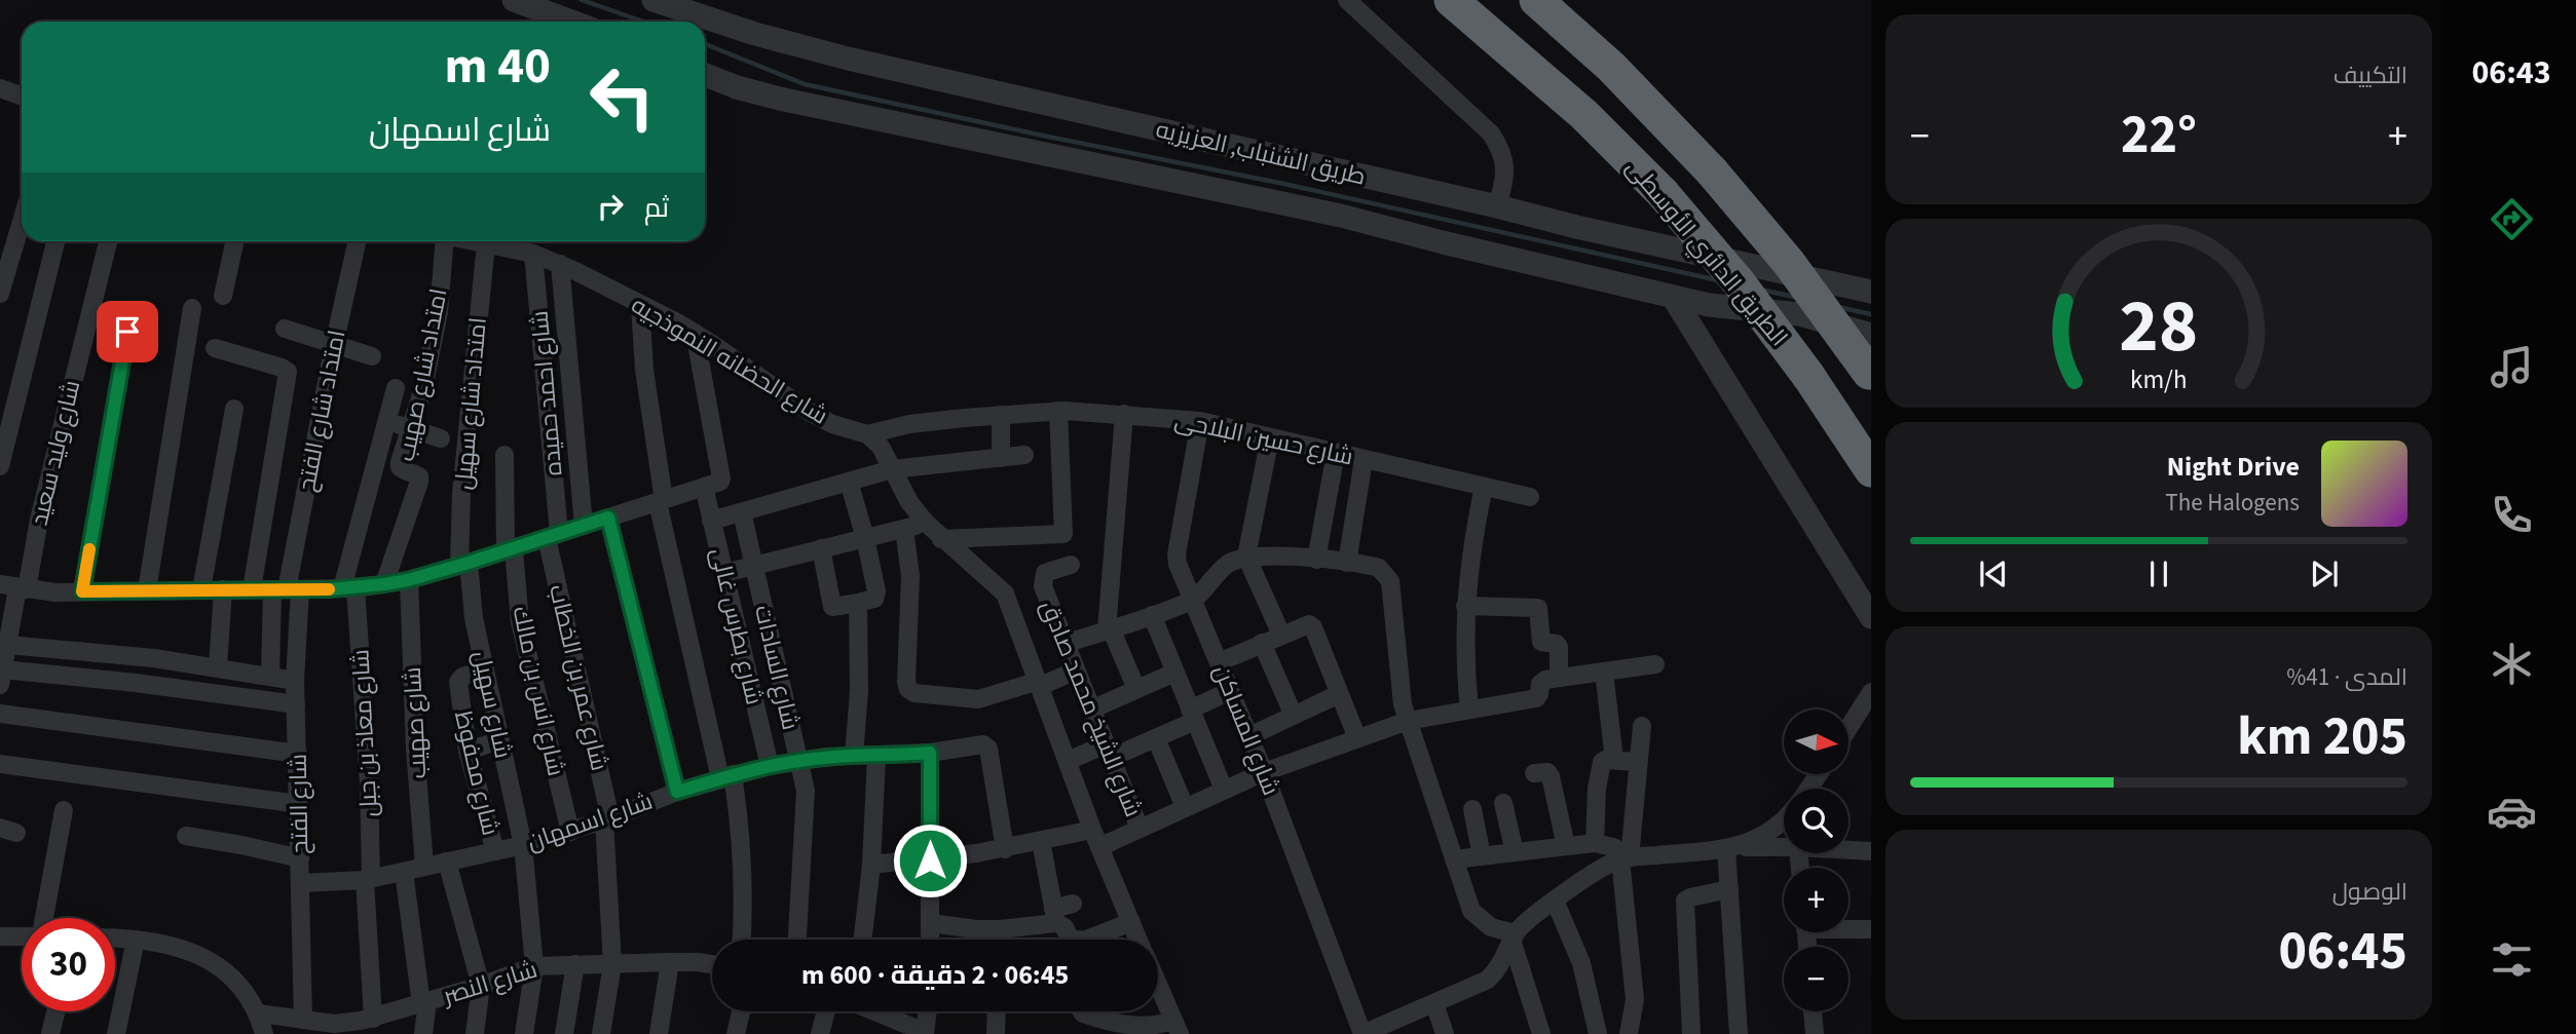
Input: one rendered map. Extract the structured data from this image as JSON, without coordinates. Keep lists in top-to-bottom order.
{
  "streets": {
    "highway": ["الطريق الدائري الأوسطى"],
    "street": [
      "طريق الشنباب, العزيزيه",
      "شارع الحضانه النموذجيه",
      "امتداد شارع صهيب",
      "شارع احمد حميده",
      "امتداد شارع سهيل",
      "امتداد شارع الفتح",
      "شارع حسين البلاحى",
      "شارع وليد سعيد",
      "شارع بطرس غالى",
      "شارع السادات",
      "شارع عمر بن الخطاب",
      "شارع انس بن مالك",
      "شارع سهيل",
      "شارع الشيخ محمد صادق",
      "شارع صهيب",
      "شارع المساكن",
      "شارع معاذ بن جبل",
      "شارع محفوظ",
      "شارع الفتح",
      "شارع اسمهان",
      "شارع النصر"
    ]
  },
  "crossings": [
    ["شارع الحضانه النموذجيه", "شارع احمد حميده"],
    ["شارع الحضانه النموذجيه", "امتداد شارع سهيل"],
    ["شارع الحضانه النموذجيه", "شارع حسين البلاحى"],
    ["شارع احمد حميده", "شارع عمر بن الخطاب"],
    ["امتداد شارع سهيل", "شارع سهيل"],
    ["امتداد شارع الفتح", "شارع الفتح"],
    ["شارع حسين البلاحى", "شارع المساكن"],
    ["شارع بطرس غالى", "شارع اسمهان"],
    ["شارع السادات", "شارع اسمهان"],
    ["شارع عمر بن الخطاب", "شارع اسمهان"],
    ["شارع عمر بن الخطاب", "شارع النصر"],
    ["شارع انس بن مالك", "شارع اسمهان"],
    ["شارع سهيل", "شارع محفوظ"],
    ["شارع سهيل", "شارع اسمهان"],
    ["شارع سهيل", "شارع النصر"],
    ["شارع صهيب", "شارع اسمهان"],
    ["شارع معاذ بن جبل", "شارع اسمهان"],
    ["شارع معاذ بن جبل", "شارع النصر"],
    ["شارع محفوظ", "شارع اسمهان"],
    ["شارع الفتح", "شارع اسمهان"],
    ["شارع الفتح", "شارع النصر"]
  ],
  "north": "right",
  "page": {
    "tabs": "06:43",
    "tile": [
      "التكييف",
      ["المدى · 41%", "205 km"],
      ["الوصول", "06:45"]
    ],
    "turn": ["40 m", "شارع اسمهان"],
    "heat": ["−", "22°", "+"],
    "then": "ثم",
    "song": ["Night Drive", "The Halogens"],
    "map_buttons": ["+", "−"],
    "limit": "30",
    "trip": "06:45 · 2 دقيقة · 600 m",
    "gauge": ["28", "km/h"]
  }
}
